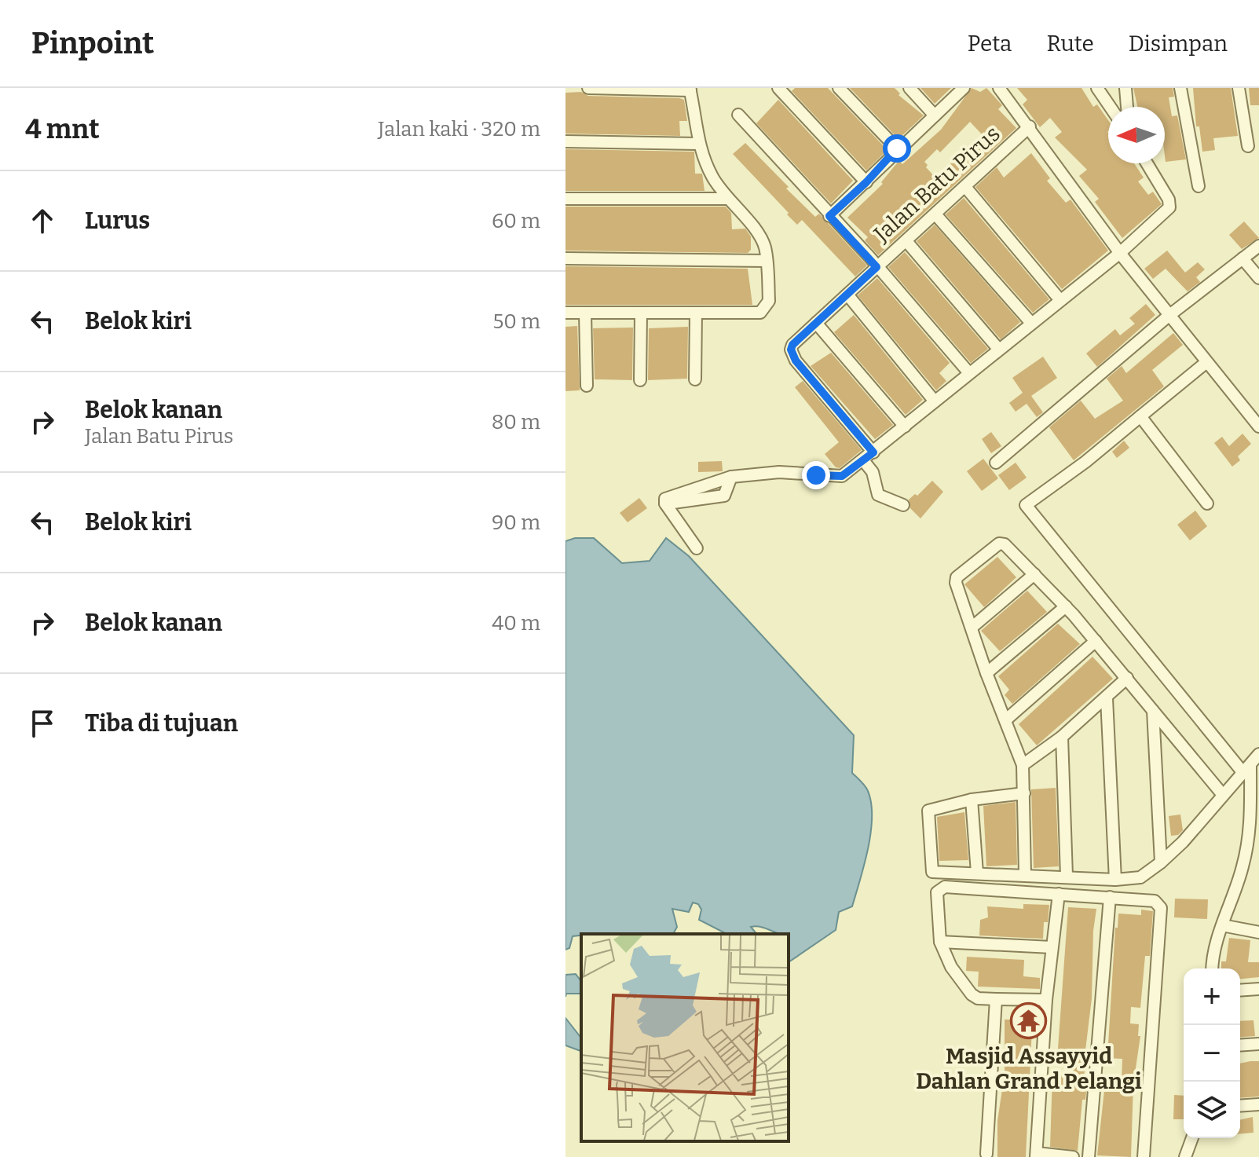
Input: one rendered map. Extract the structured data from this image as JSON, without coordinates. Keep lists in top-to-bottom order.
{
  "streets": {
    "street": ["Jalan Batu Pirus"]
  },
  "places": {
    "temple": ["Masjid Assayyid Dahlan Grand Pelangi"]
  },
  "north": "left",
  "page": {
    "header": "Pinpoint",
    "nav": ["Peta", "Rute", "Disimpan"],
    "heading": ["4 mnt", "Jalan kaki · 320 m"],
    "list": [
      ["Lurus", "60 m"],
      ["Belok kiri", "50 m"],
      ["Belok kanan", "Jalan Batu Pirus", "80 m"],
      ["Belok kiri", "90 m"],
      ["Belok kanan", "40 m"],
      "Tiba di tujuan"
    ],
    "map_buttons": ["+", "−"]
  }
}
